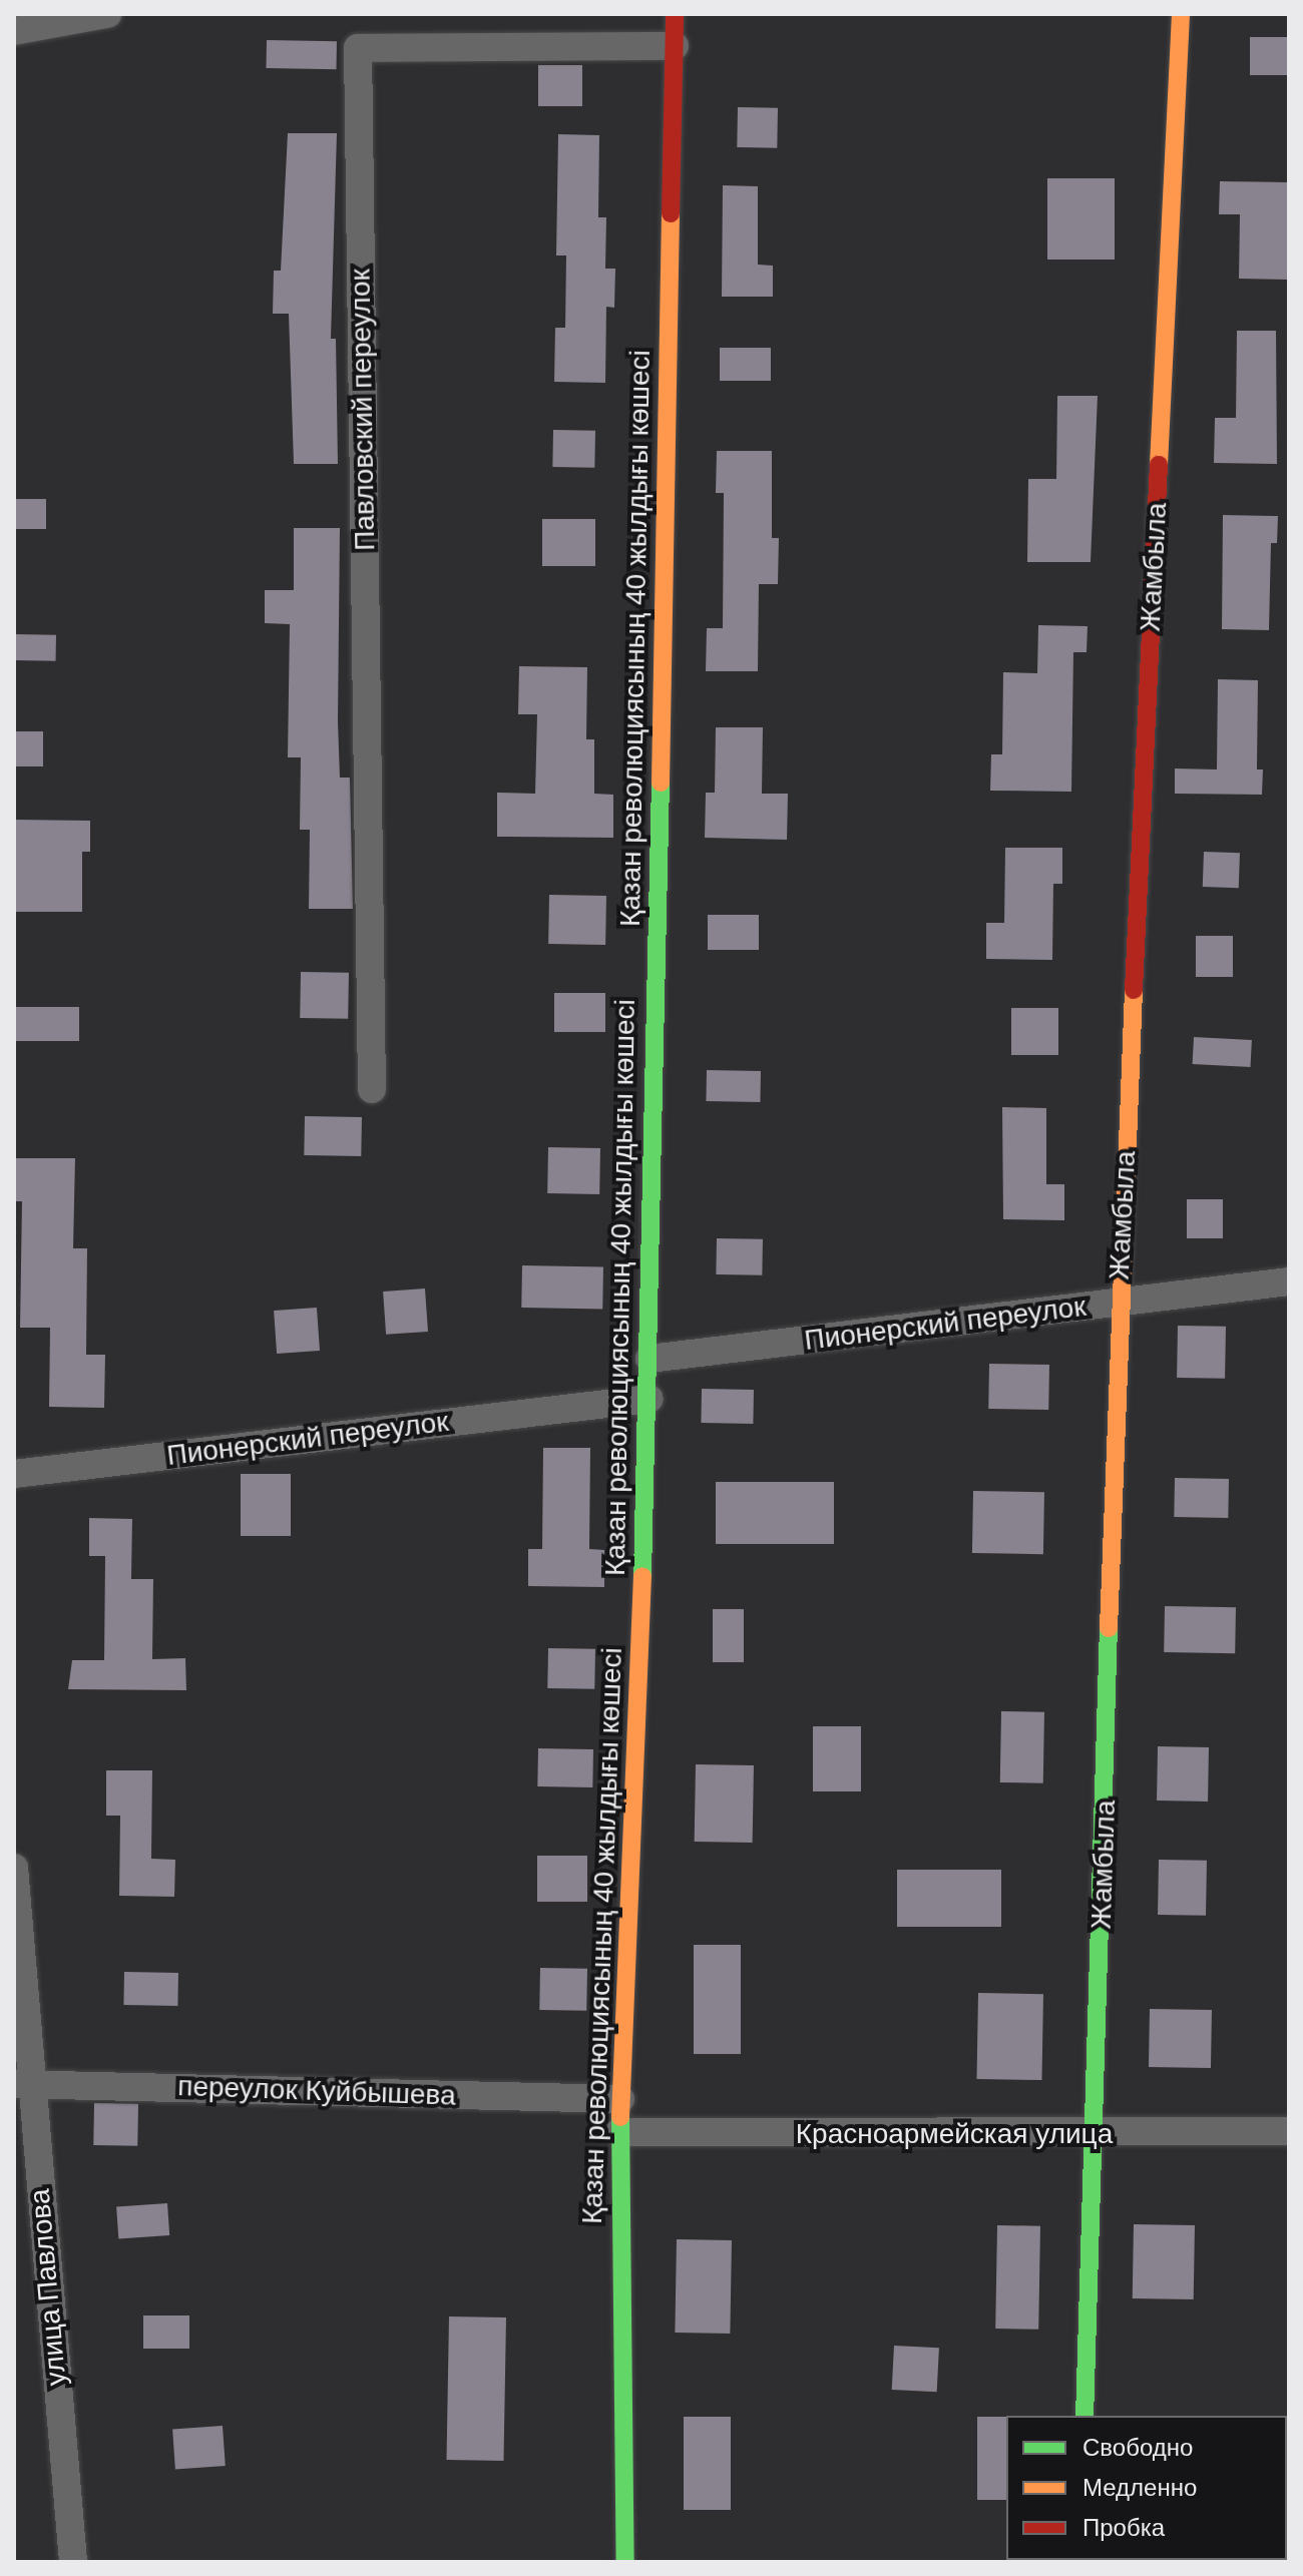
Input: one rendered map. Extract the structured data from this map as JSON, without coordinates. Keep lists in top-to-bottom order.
{
  "streets": {
    "street": [
      "Павловский переулок",
      "Жамбыла",
      "Қазан революциясының 40 жылдығы көшесі",
      "Пионерский переулок",
      "переулок Куйбышева",
      "Красноармейская улица",
      "улица Павлова"
    ]
  },
  "crossings": [
    ["Павловский переулок", "Қазан революциясының 40 жылдығы көшесі"],
    ["Жамбыла", "Пионерский переулок"],
    ["Жамбыла", "Красноармейская улица"],
    ["Қазан революциясының 40 жылдығы көшесі", "Пионерский переулок"],
    ["Қазан революциясының 40 жылдығы көшесі", "переулок Куйбышева"],
    ["Қазан революциясының 40 жылдығы көшесі", "Красноармейская улица"],
    ["переулок Куйбышева", "улица Павлова"]
  ],
  "legend": ["Свободно", "Медленно", "Пробка"]
}
